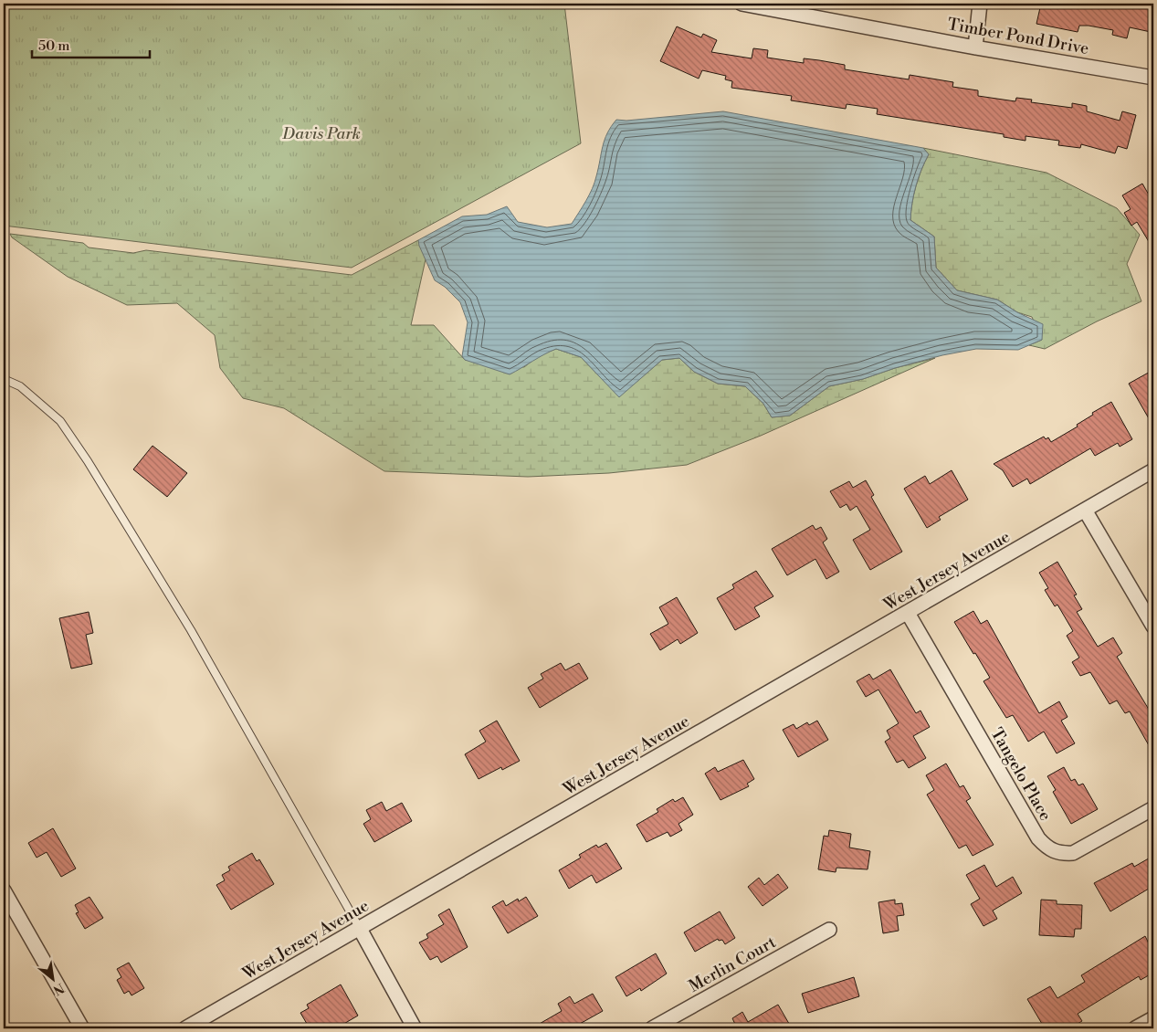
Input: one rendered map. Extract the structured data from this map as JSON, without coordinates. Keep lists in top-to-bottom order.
{
  "streets": {
    "street": [
      "Timber Pond Drive",
      "West Jersey Avenue",
      "Tangelo Place",
      "Merlin Court"
    ]
  },
  "crossings": [
    ["West Jersey Avenue", "Tangelo Place"]
  ],
  "parks": ["Davis Park"],
  "scale_bar": "50 m",
  "north": "bottom right"
}
